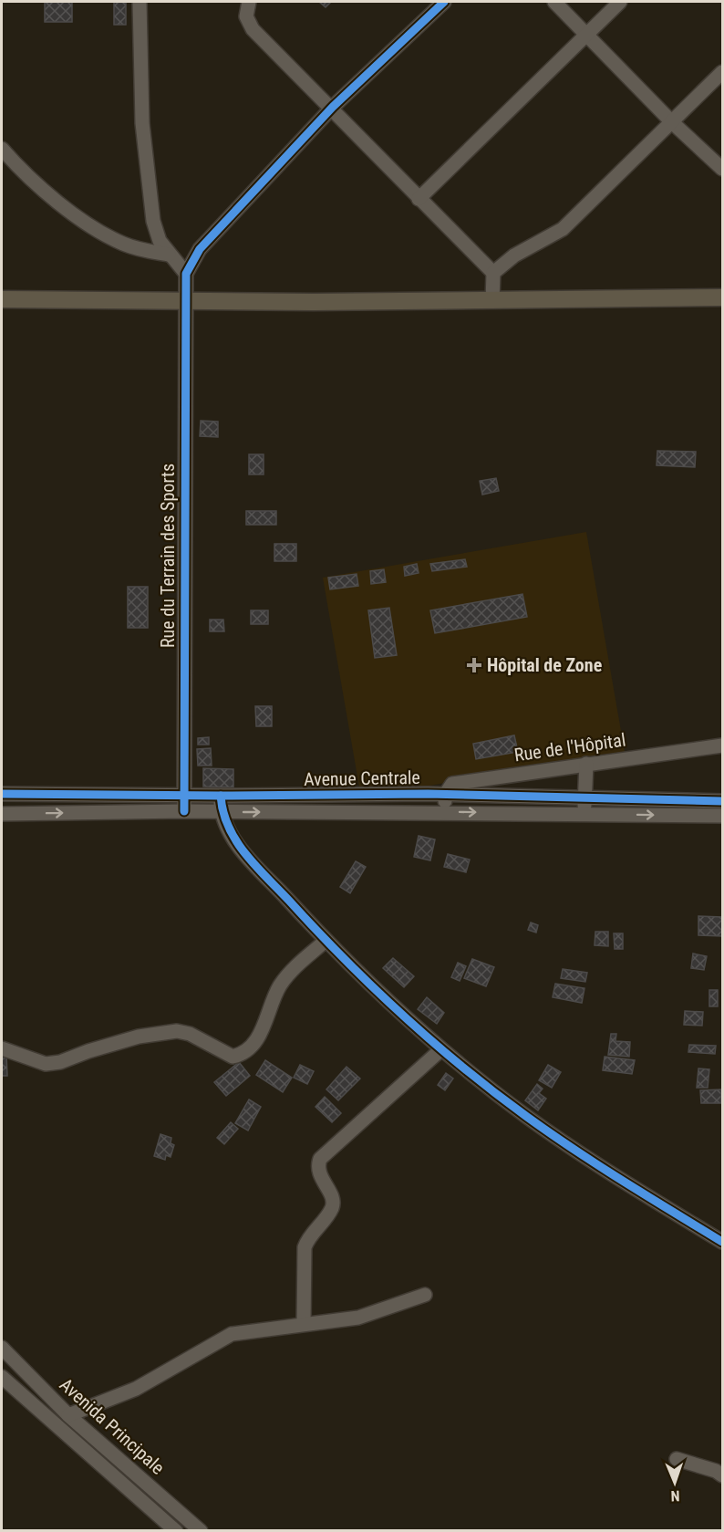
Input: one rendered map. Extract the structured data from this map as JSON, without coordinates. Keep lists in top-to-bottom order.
{
  "streets": {
    "street": [
      "Rue du Terrain des Sports",
      "Rue de l'Hôpital",
      "Avenue Centrale",
      "Avenida Principale"
    ]
  },
  "crossings": [
    ["Rue du Terrain des Sports", "Avenue Centrale"],
    ["Rue de l'Hôpital", "Avenue Centrale"]
  ],
  "places": {
    "health": ["Hôpital de Zone"]
  },
  "north": "bottom"
}
